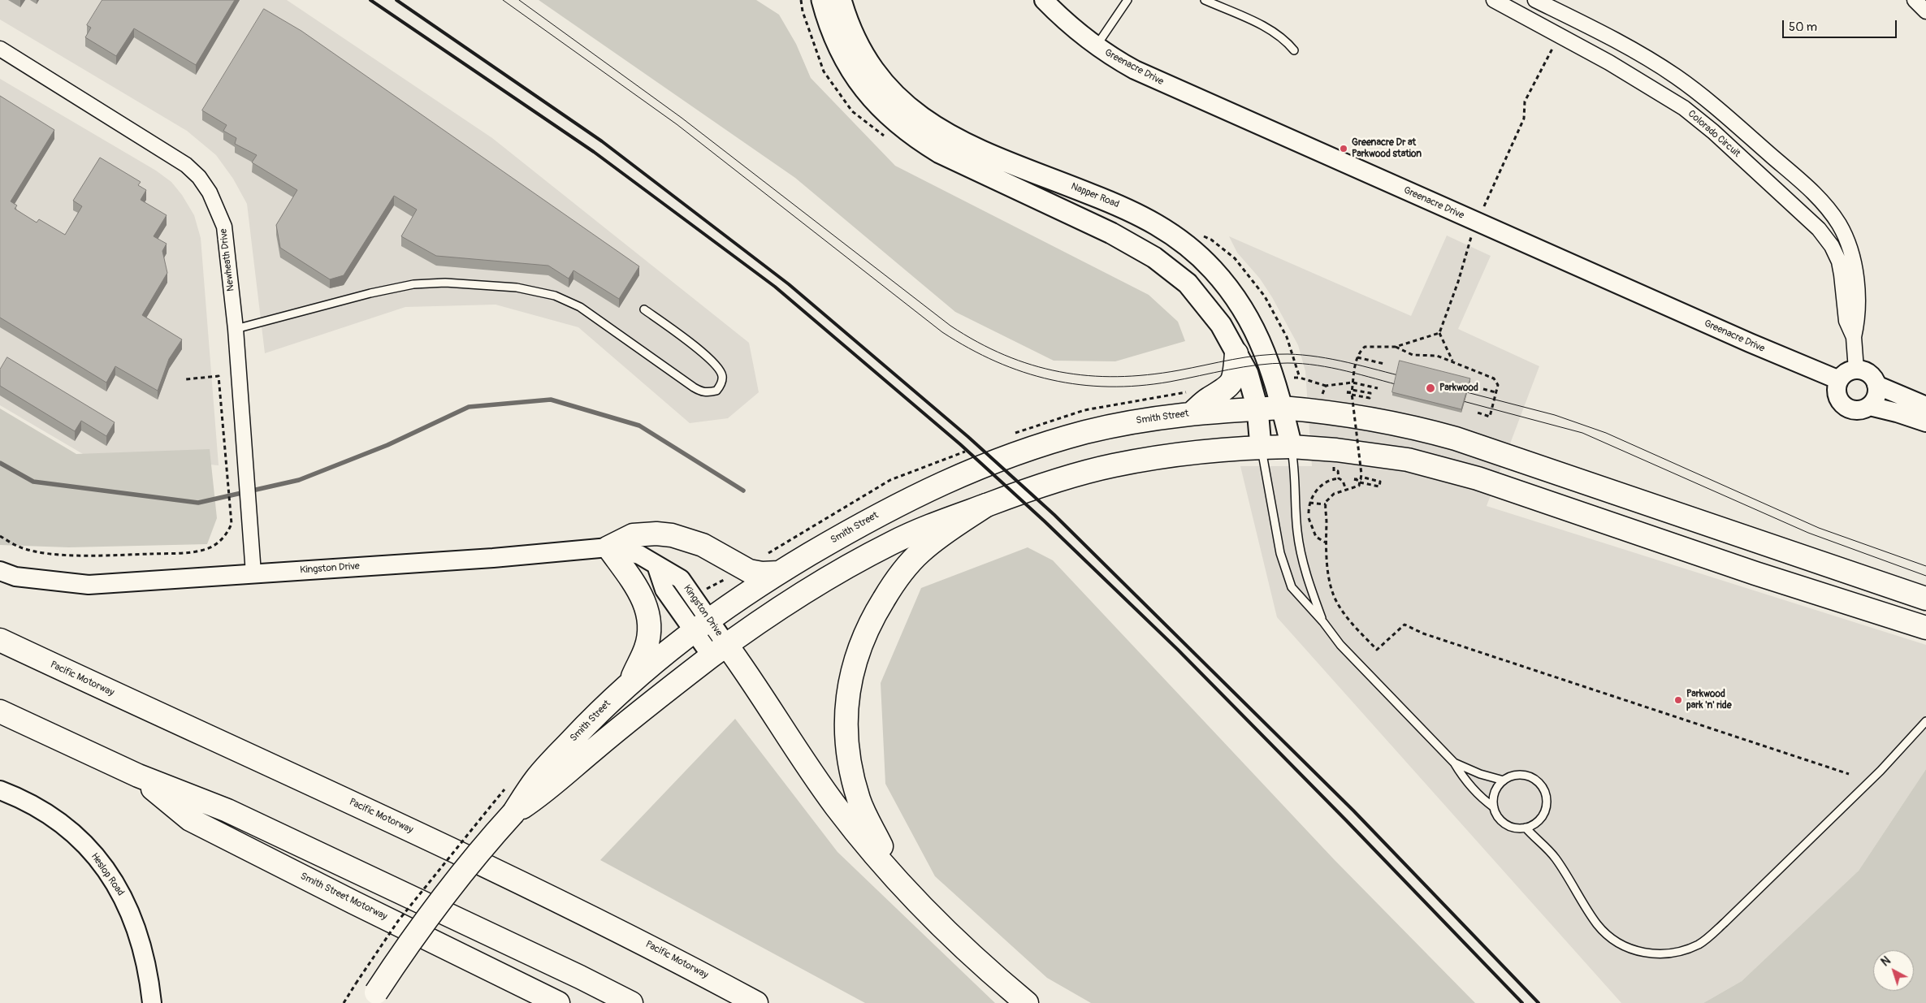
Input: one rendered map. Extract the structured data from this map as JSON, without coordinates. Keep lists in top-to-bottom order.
{
  "streets": {
    "main road": [
      "Napper Road",
      "Smith Street",
      "Pacific Motorway",
      "Smith Street Motorway"
    ],
    "street": [
      "Greenacre Drive",
      "Colorado Circuit",
      "Newheath Drive",
      "Kingston Drive",
      "Heslop Road"
    ]
  },
  "crossings": [
    ["Greenacre Drive", "Colorado Circuit"],
    ["Napper Road", "Smith Street"],
    ["Newheath Drive", "Kingston Drive"],
    ["Smith Street", "Kingston Drive"]
  ],
  "places": ["Greenacre Dr at Parkwood station", "Parkwood", "Parkwood park 'n' ride"],
  "scale_bar": "50 m",
  "north": "top left"
}
